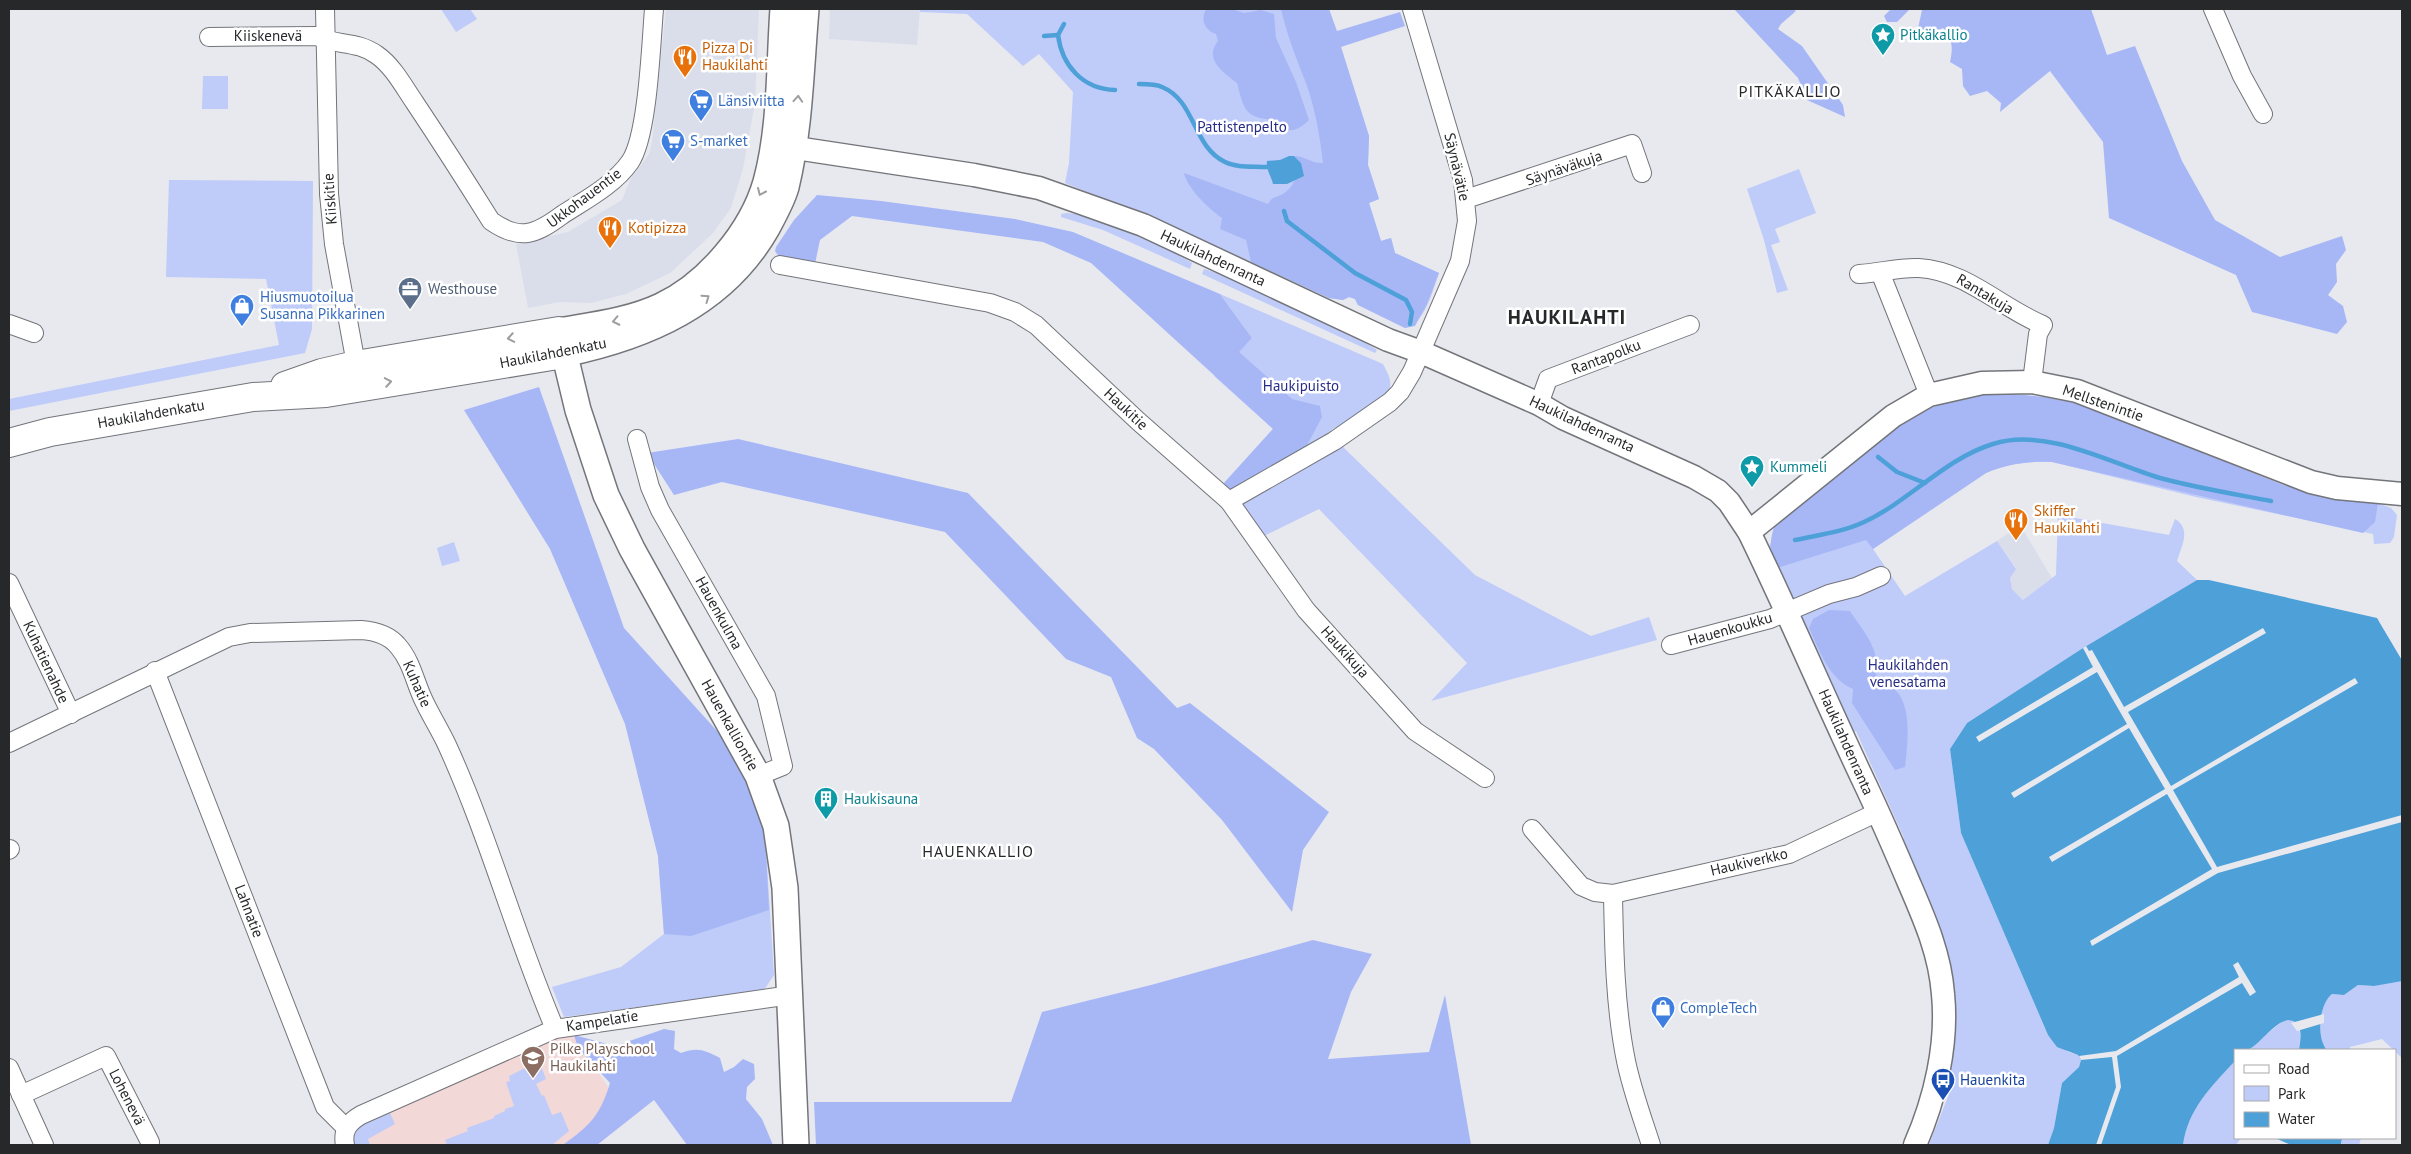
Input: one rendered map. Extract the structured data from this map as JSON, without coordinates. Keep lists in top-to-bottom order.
{
  "streets": {
    "main road": ["Haukilahdenkatu", "Hauenkalliontie"],
    "street": [
      "Kiiskenevä",
      "Säynävätie",
      "Säynäväkuja",
      "Ukkohauentie",
      "Kiiskitie",
      "Haukilahdenranta",
      "Rantakuja",
      "Rantapolku",
      "Mellstenintie",
      "Haukitie",
      "Hauenkulma",
      "Hauenkoukku",
      "Haukikuja",
      "Kuhatienahde",
      "Kuhatie",
      "Haukiverkko",
      "Lahnatie",
      "Kampelatie",
      "Lohenevä"
    ]
  },
  "crossings": [
    ["Kiiskenevä", "Ukkohauentie"],
    ["Kiiskenevä", "Kiiskitie"],
    ["Säynävätie", "Säynäväkuja"],
    ["Säynävätie", "Haukilahdenranta"],
    ["Ukkohauentie", "Kiiskitie"],
    ["Kiiskitie", "Haukilahdenkatu"],
    ["Haukilahdenranta", "Haukilahdenkatu"],
    ["Haukilahdenranta", "Rantapolku"],
    ["Haukilahdenranta", "Mellstenintie"],
    ["Haukilahdenranta", "Hauenkoukku"],
    ["Haukilahdenranta", "Haukiverkko"],
    ["Rantakuja", "Mellstenintie"],
    ["Haukilahdenkatu", "Hauenkalliontie"],
    ["Haukitie", "Haukikuja"],
    ["Hauenkulma", "Hauenkalliontie"],
    ["Kuhatienahde", "Kuhatie"],
    ["Kuhatie", "Lahnatie"],
    ["Kuhatie", "Kampelatie"],
    ["Hauenkalliontie", "Kampelatie"],
    ["Lahnatie", "Kampelatie"]
  ],
  "districts": ["PITKÄKALLIO", "HAUKILAHTI", "HAUENKALLIO"],
  "parks": ["Pattistenpelto", "Haukipuisto", "Haukilahden venesatama"],
  "places": {
    "place": ["Pitkäkallio", "Kummeli"],
    "restaurant": ["Pizza Di Haukilahti", "Kotipizza", "Skiffer Haukilahti"],
    "supermarket": ["Länsiviitta", "S-market"],
    "office": ["Westhouse"],
    "shop": ["Hiusmuotoilua Susanna Pikkarinen", "CompleTech"],
    "building": ["Haukisauna"],
    "school or university": ["Pilke Playschool Haukilahti"],
    "bus stop": ["Hauenkita"]
  },
  "legend": ["Road", "Park", "Water"]
}
